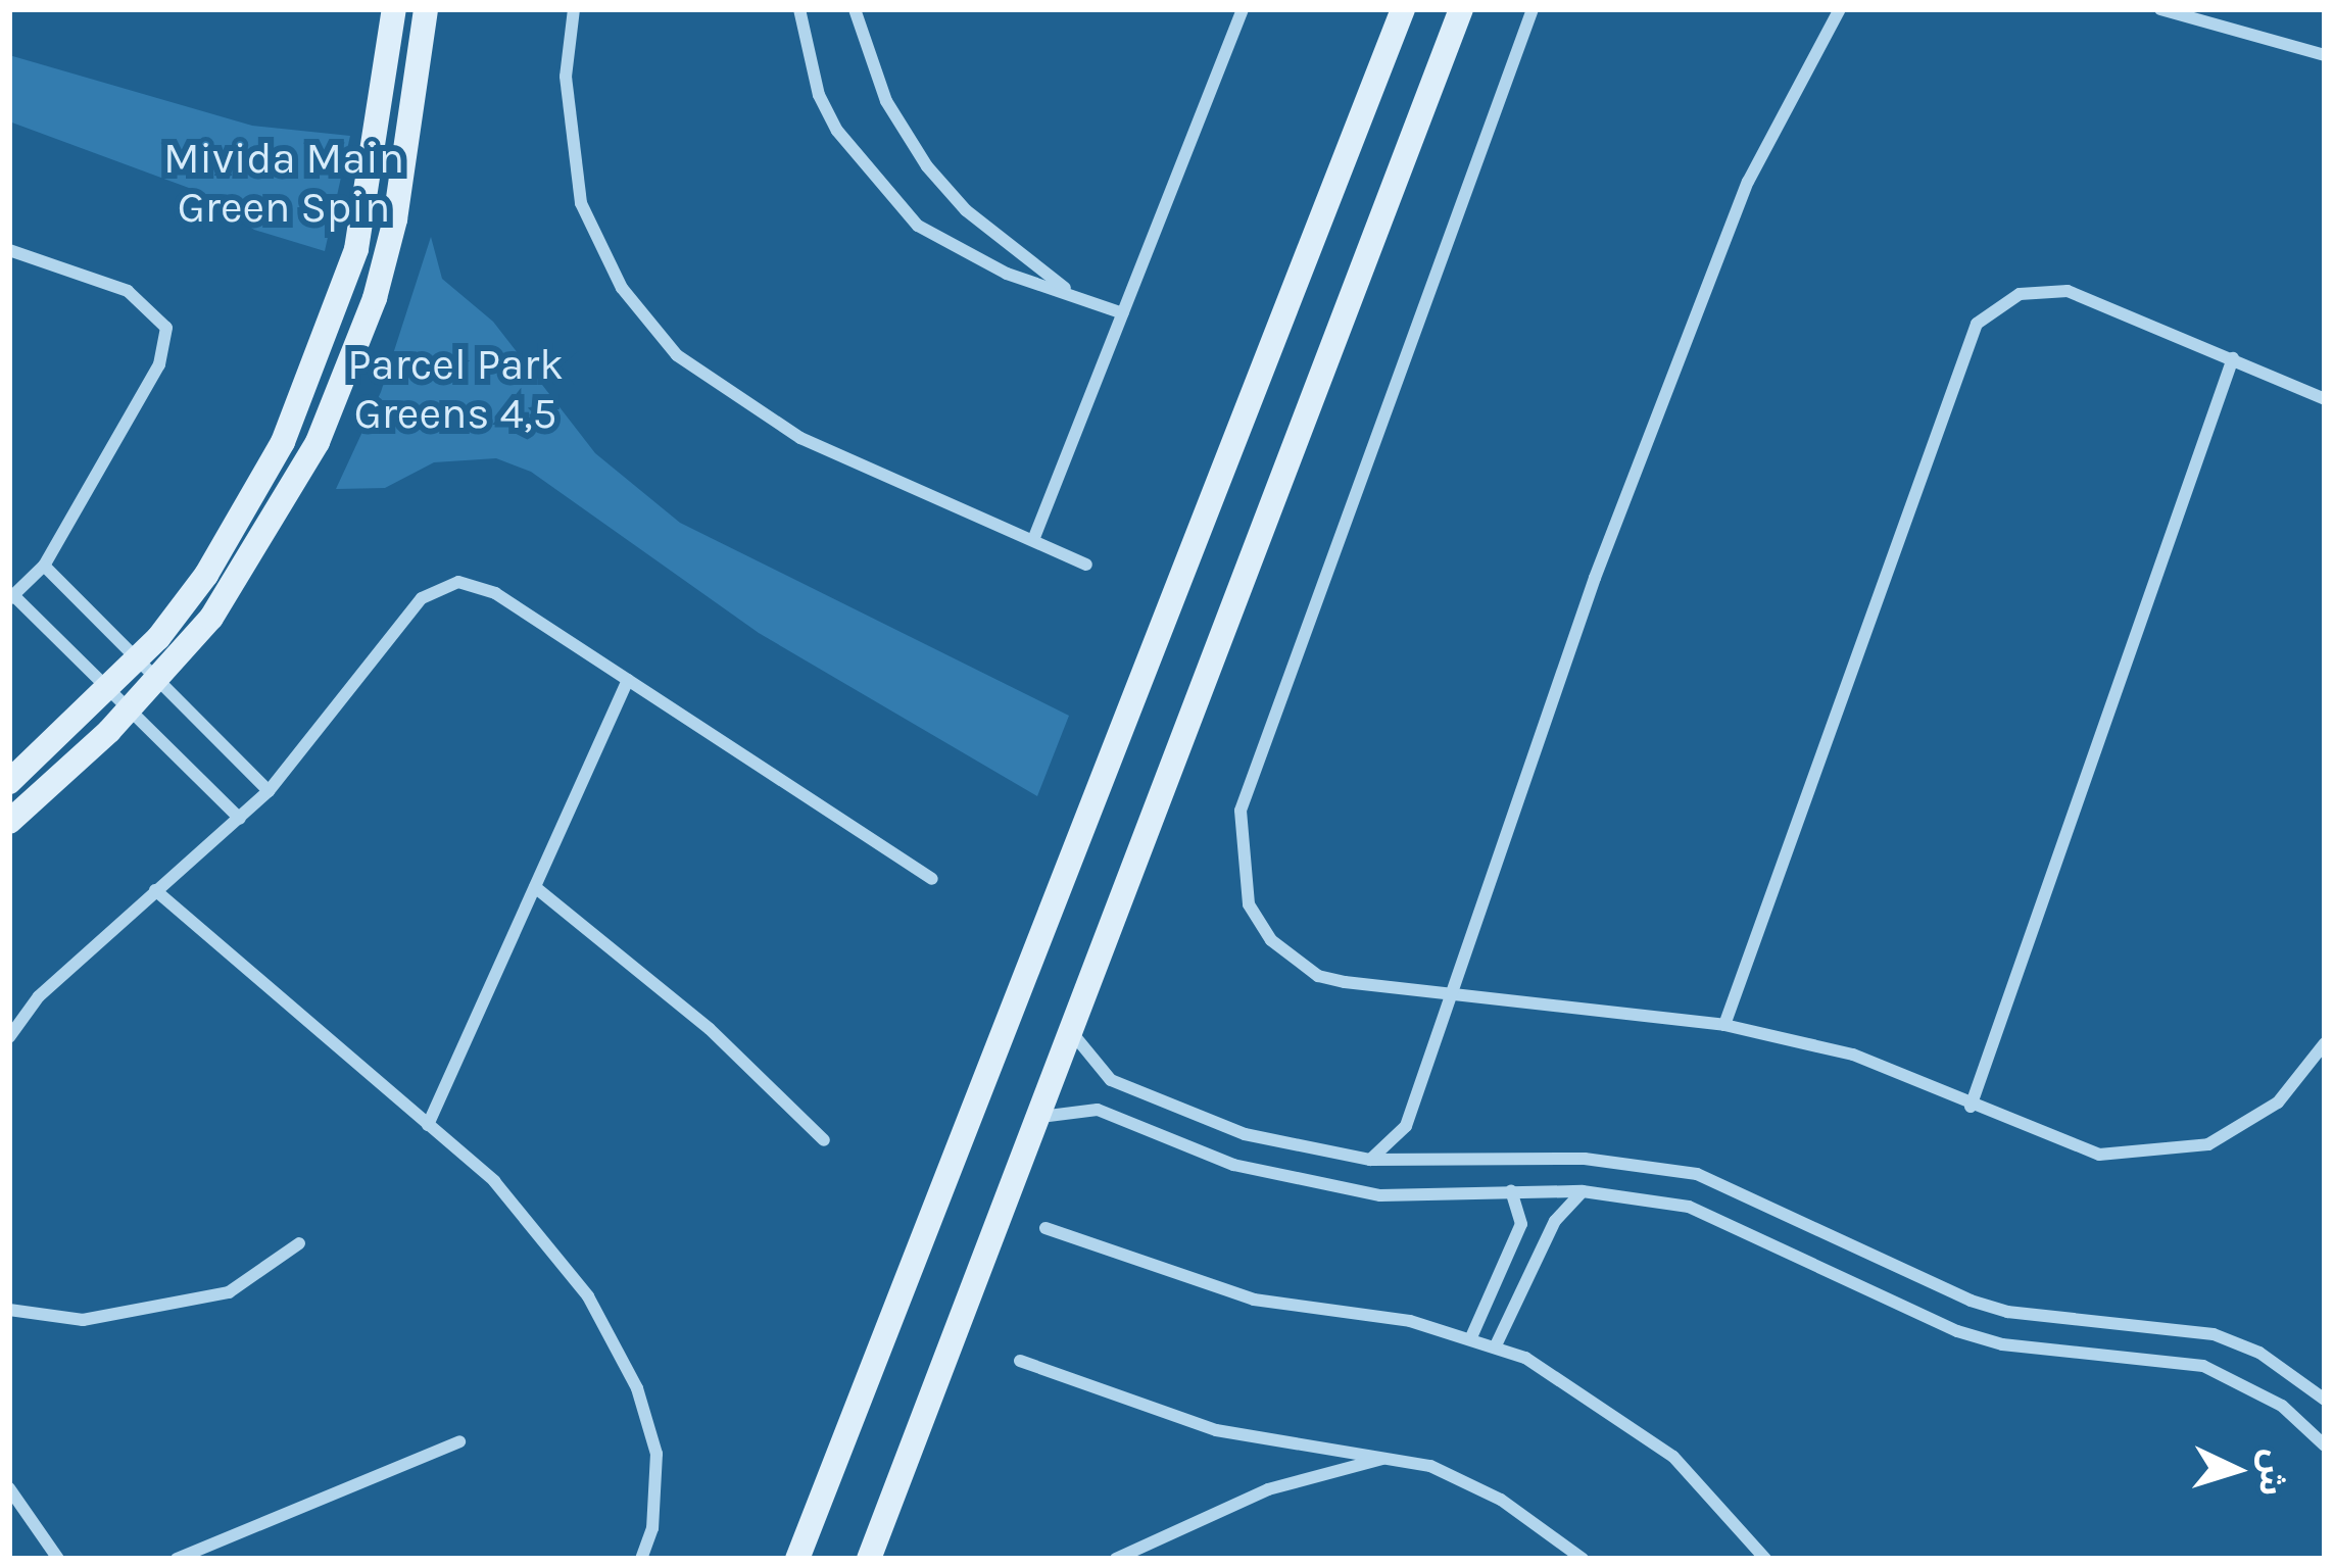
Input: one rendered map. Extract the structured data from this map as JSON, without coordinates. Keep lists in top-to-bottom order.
{
  "parks": ["Mivida Main Green Spin", "Parcel Park Greens 4,5"],
  "north": "right"
}
